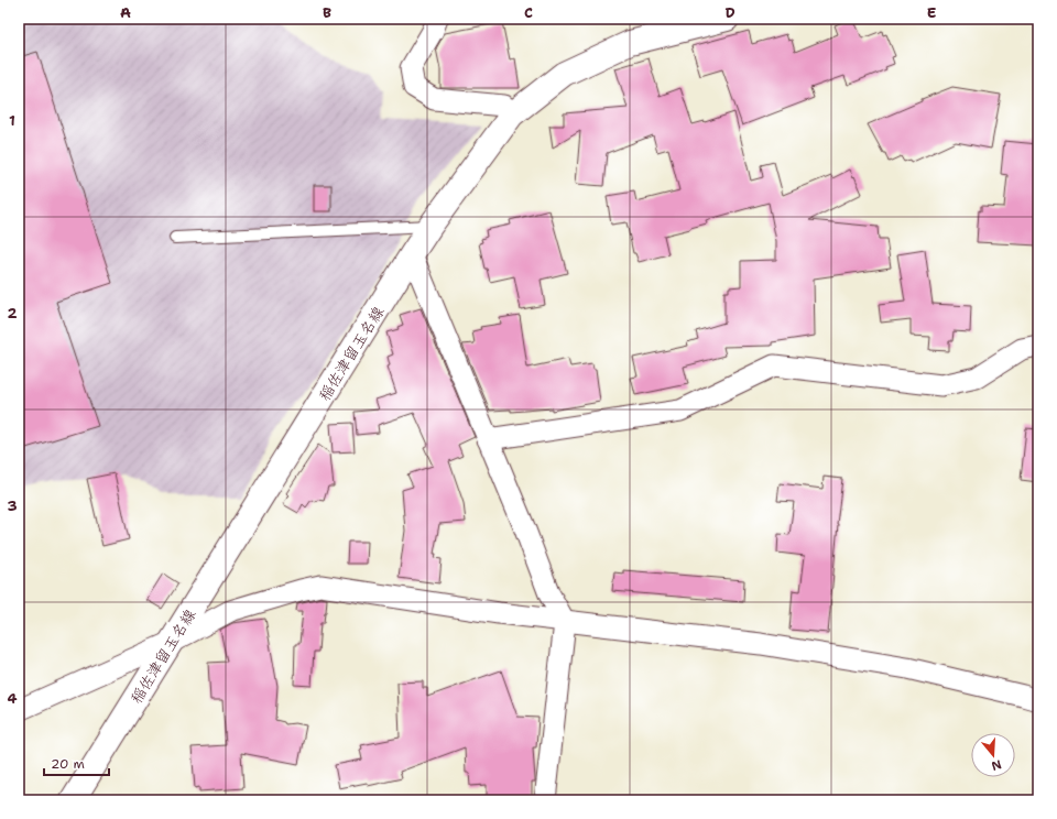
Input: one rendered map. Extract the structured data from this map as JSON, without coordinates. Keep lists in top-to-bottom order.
{
  "streets": {
    "main road": ["稲佐津留玉名線"]
  },
  "scale_bar": "20 m",
  "north": "bottom",
  "grid": {
    "columns": [
      "A",
      "B",
      "C",
      "D",
      "E"
    ],
    "rows": [
      "1",
      "2",
      "3",
      "4"
    ]
  }
}
